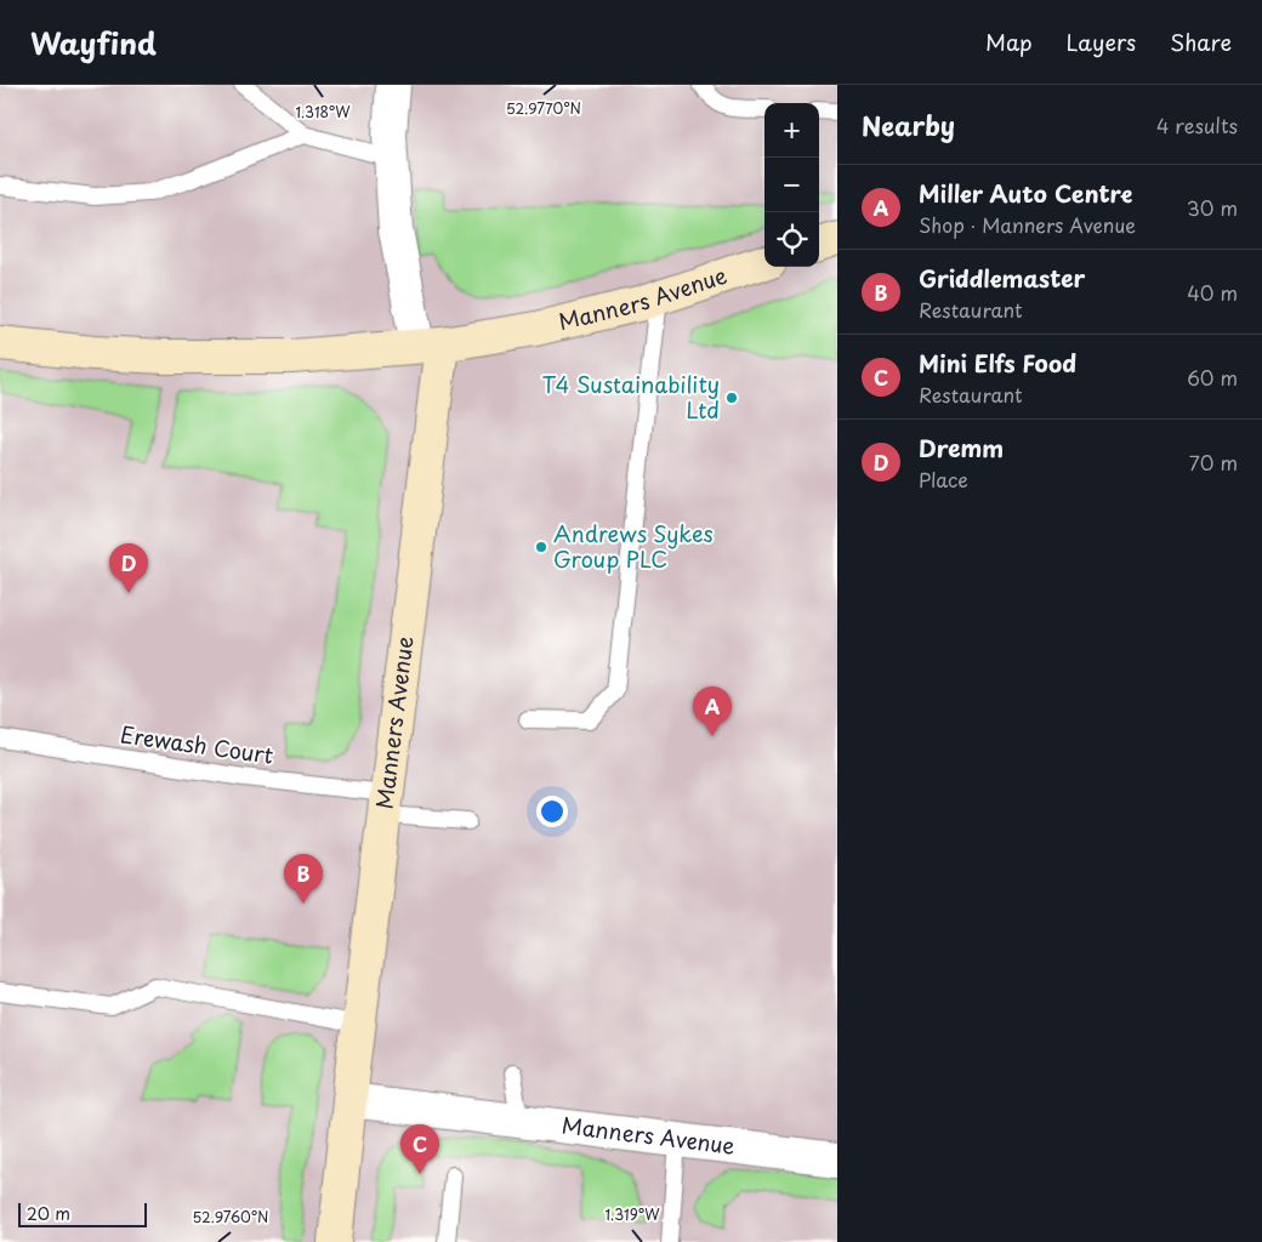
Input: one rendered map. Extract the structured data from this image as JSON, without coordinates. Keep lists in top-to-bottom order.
{
  "streets": {
    "street": ["Manners Avenue"],
    "lane": ["Erewash Court"]
  },
  "crossings": [
    ["Manners Avenue", "Erewash Court"]
  ],
  "places": ["T4 Sustainability Ltd", "Andrews Sykes Group PLC"],
  "scale_bar": "20 m",
  "page": {
    "header": "Wayfind",
    "nav": ["Map", "Layers", "Share"],
    "heading": ["Nearby", "4 results"],
    "map_buttons": ["+", "−"],
    "list": [
      {
        "mark": "A",
        "name": "Miller Auto Centre",
        "note": "Shop · Manners Avenue",
        "value": "30 m"
      },
      {
        "mark": "B",
        "name": "Griddlemaster",
        "note": "Restaurant",
        "value": "40 m"
      },
      {
        "mark": "C",
        "name": "Mini Elfs Food",
        "note": "Restaurant",
        "value": "60 m"
      },
      {
        "mark": "D",
        "name": "Dremm",
        "note": "Place",
        "value": "70 m"
      }
    ],
    "pins": [
      "D",
      "A",
      "B",
      "C"
    ],
    "scale": "20 m"
  },
  "coordinates": [
    "52.9770°N",
    "1.318°W",
    "1.319°W",
    "52.9760°N"
  ]
}
